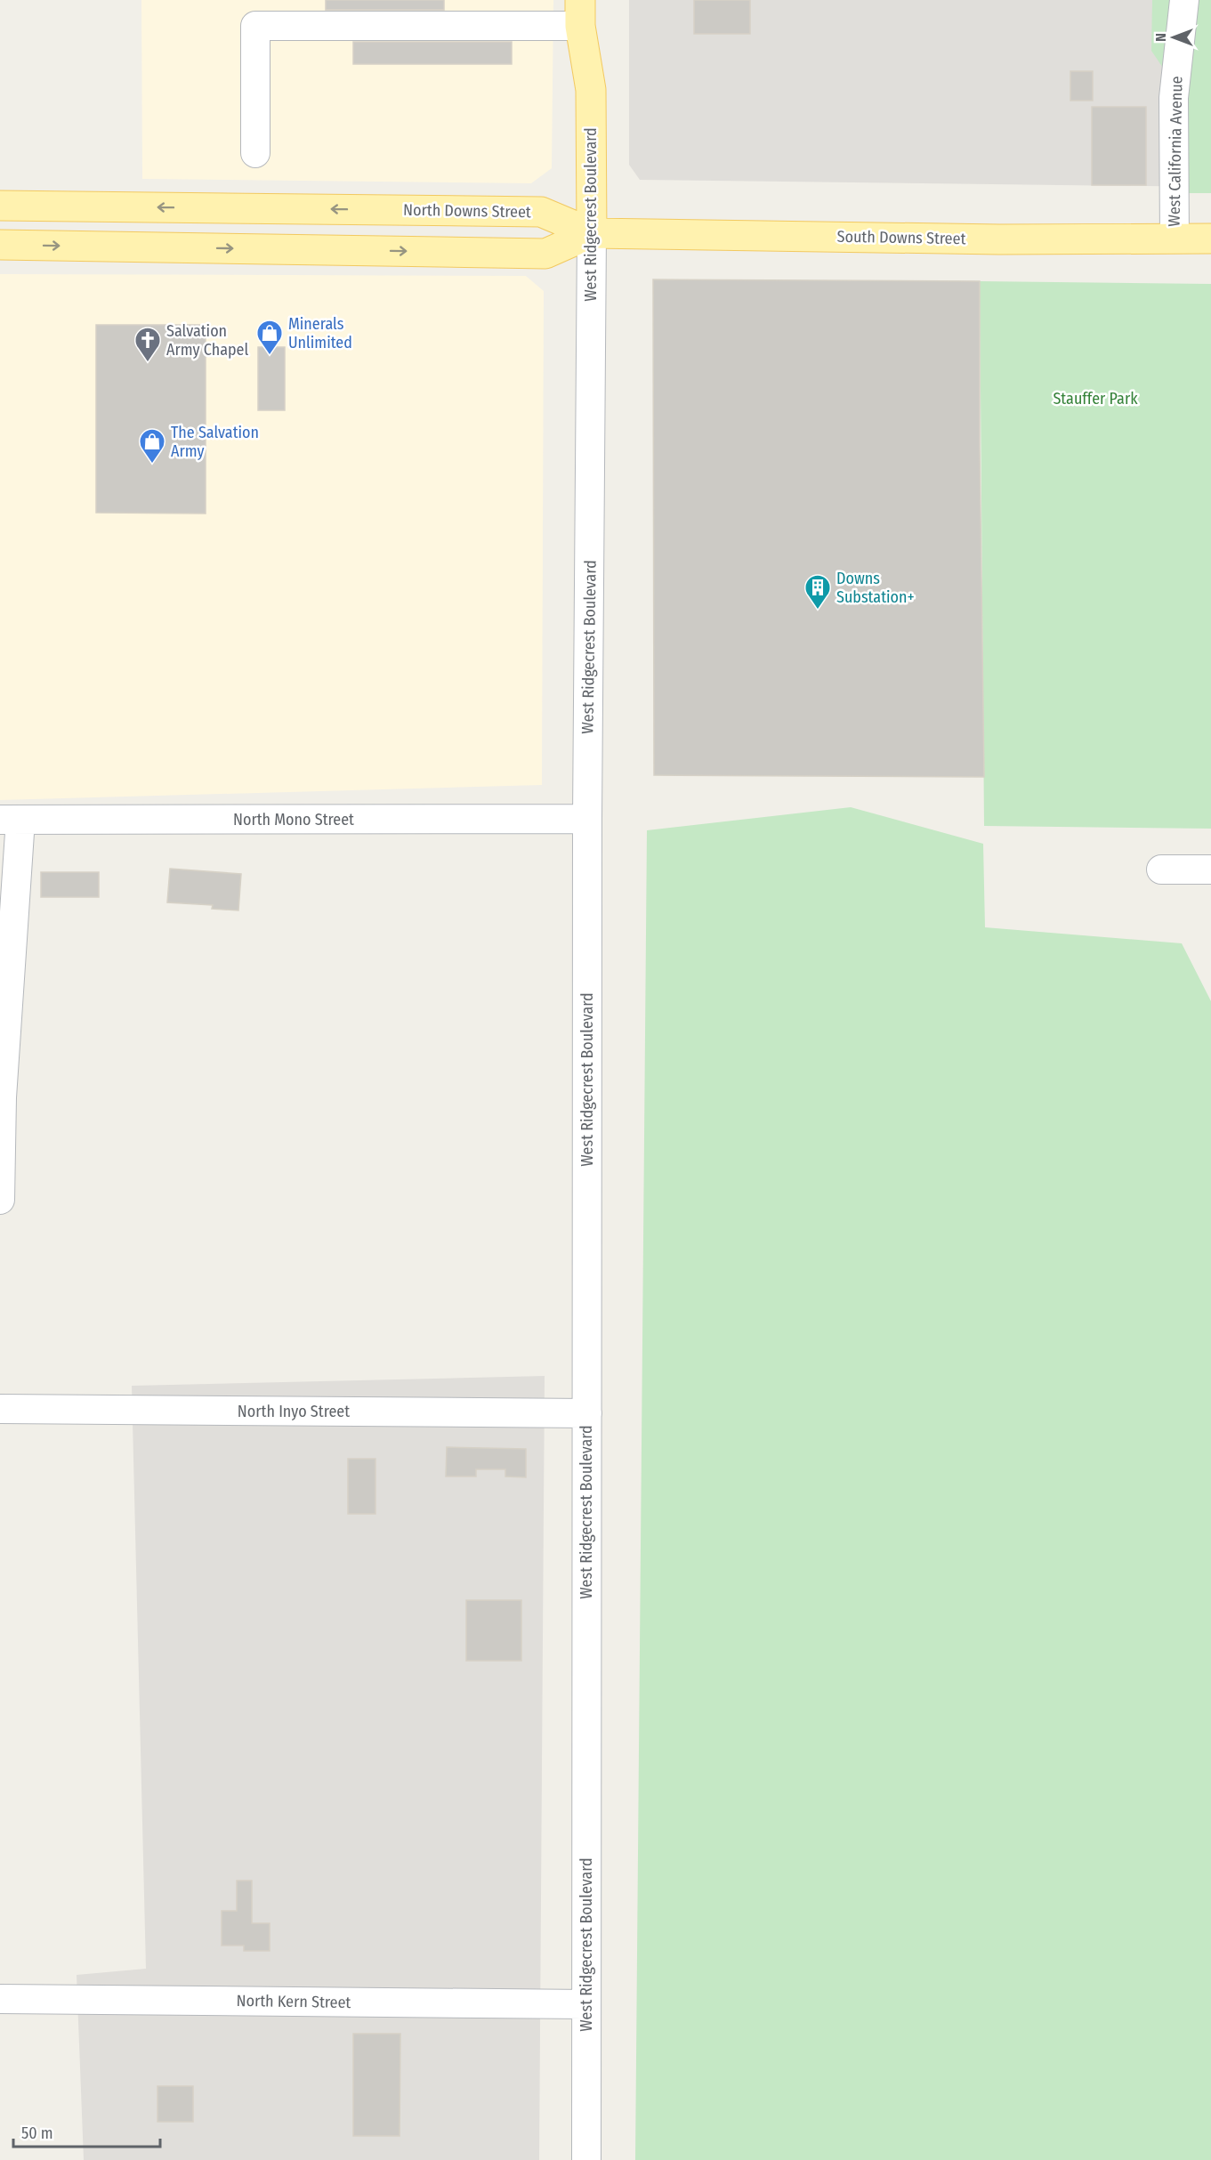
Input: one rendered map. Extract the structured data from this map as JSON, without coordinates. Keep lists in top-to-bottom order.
{
  "streets": {
    "main road": ["North Downs Street", "West Ridgecrest Boulevard", "South Downs Street"],
    "street": [
      "West California Avenue",
      "North Mono Street",
      "North Inyo Street",
      "North Kern Street"
    ]
  },
  "crossings": [
    ["West California Avenue", "South Downs Street"],
    ["North Downs Street", "West Ridgecrest Boulevard"],
    ["North Downs Street", "South Downs Street"],
    ["West Ridgecrest Boulevard", "South Downs Street"],
    ["West Ridgecrest Boulevard", "North Mono Street"],
    ["West Ridgecrest Boulevard", "North Inyo Street"],
    ["West Ridgecrest Boulevard", "North Kern Street"]
  ],
  "parks": ["Stauffer Park"],
  "places": {
    "shop": ["Minerals Unlimited", "The Salvation Army"],
    "church": ["Salvation Army Chapel"],
    "building": ["Downs Substation+"]
  },
  "scale_bar": "50 m",
  "north": "left"
}
